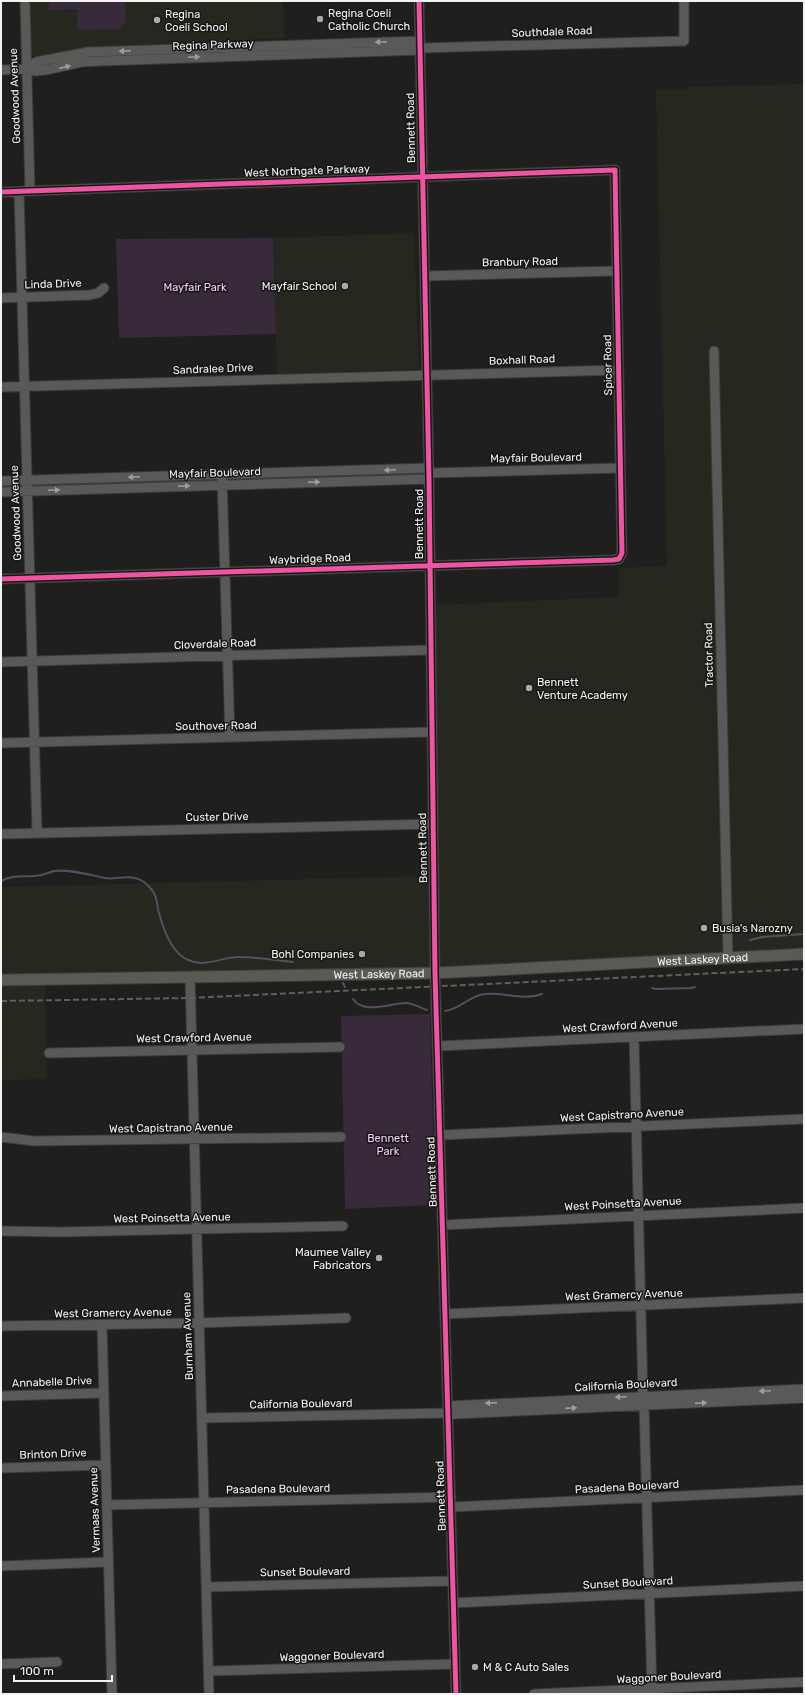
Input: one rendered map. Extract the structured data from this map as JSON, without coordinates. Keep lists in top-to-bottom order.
{
  "streets": {
    "main road": ["West Laskey Road"],
    "street": [
      "Southdale Road",
      "Regina Parkway",
      "Goodwood Avenue",
      "Bennett Road",
      "West Northgate Parkway",
      "Branbury Road",
      "Linda Drive",
      "Boxhall Road",
      "Spicer Road",
      "Sandralee Drive",
      "Mayfair Boulevard",
      "Waybridge Road",
      "Cloverdale Road",
      "Tractor Road",
      "Southover Road",
      "Custer Drive",
      "West Crawford Avenue",
      "West Capistrano Avenue",
      "West Poinsetta Avenue",
      "West Gramercy Avenue",
      "Burnham Avenue",
      "Annabelle Drive",
      "California Boulevard",
      "Brinton Drive",
      "Pasadena Boulevard",
      "Vermaas Avenue",
      "Sunset Boulevard",
      "Waggoner Boulevard"
    ]
  },
  "crossings": [
    ["Southdale Road", "Regina Parkway"],
    ["Southdale Road", "Bennett Road"],
    ["Regina Parkway", "Goodwood Avenue"],
    ["Regina Parkway", "Bennett Road"],
    ["Goodwood Avenue", "West Northgate Parkway"],
    ["Goodwood Avenue", "Linda Drive"],
    ["Goodwood Avenue", "Sandralee Drive"],
    ["Goodwood Avenue", "Mayfair Boulevard"],
    ["Goodwood Avenue", "Waybridge Road"],
    ["Goodwood Avenue", "Cloverdale Road"],
    ["Goodwood Avenue", "Southover Road"],
    ["Goodwood Avenue", "Custer Drive"],
    ["Bennett Road", "West Northgate Parkway"],
    ["Bennett Road", "Branbury Road"],
    ["Bennett Road", "Boxhall Road"],
    ["Bennett Road", "Sandralee Drive"],
    ["Bennett Road", "Mayfair Boulevard"],
    ["Bennett Road", "Waybridge Road"],
    ["Bennett Road", "Cloverdale Road"],
    ["Bennett Road", "Southover Road"],
    ["Bennett Road", "Custer Drive"],
    ["Bennett Road", "West Laskey Road"],
    ["Bennett Road", "West Crawford Avenue"],
    ["Bennett Road", "West Capistrano Avenue"],
    ["Bennett Road", "West Poinsetta Avenue"],
    ["Bennett Road", "West Gramercy Avenue"],
    ["Bennett Road", "California Boulevard"],
    ["Bennett Road", "Pasadena Boulevard"],
    ["Bennett Road", "Sunset Boulevard"],
    ["Bennett Road", "Waggoner Boulevard"],
    ["West Northgate Parkway", "Spicer Road"],
    ["Branbury Road", "Spicer Road"],
    ["Boxhall Road", "Spicer Road"],
    ["Boxhall Road", "Sandralee Drive"],
    ["Spicer Road", "Mayfair Boulevard"],
    ["Spicer Road", "Waybridge Road"],
    ["Tractor Road", "West Laskey Road"],
    ["West Laskey Road", "Burnham Avenue"],
    ["West Crawford Avenue", "Burnham Avenue"],
    ["West Capistrano Avenue", "Burnham Avenue"],
    ["West Poinsetta Avenue", "Burnham Avenue"],
    ["West Gramercy Avenue", "Burnham Avenue"],
    ["West Gramercy Avenue", "Vermaas Avenue"],
    ["Burnham Avenue", "California Boulevard"],
    ["Burnham Avenue", "Pasadena Boulevard"],
    ["Burnham Avenue", "Sunset Boulevard"],
    ["Burnham Avenue", "Waggoner Boulevard"],
    ["Annabelle Drive", "Vermaas Avenue"],
    ["Brinton Drive", "Vermaas Avenue"],
    ["Pasadena Boulevard", "Vermaas Avenue"]
  ],
  "parks": ["Mayfair Park", "Bennett Park"],
  "places": [
    "Regina Coeli Catholic Church",
    "Regina Coeli School",
    "Mayfair School",
    "Bennett Venture Academy",
    "Busia's Narozny",
    "Bohl Companies",
    "Maumee Valley Fabricators",
    "M & C Auto Sales"
  ],
  "scale_bar": "100 m"
}
